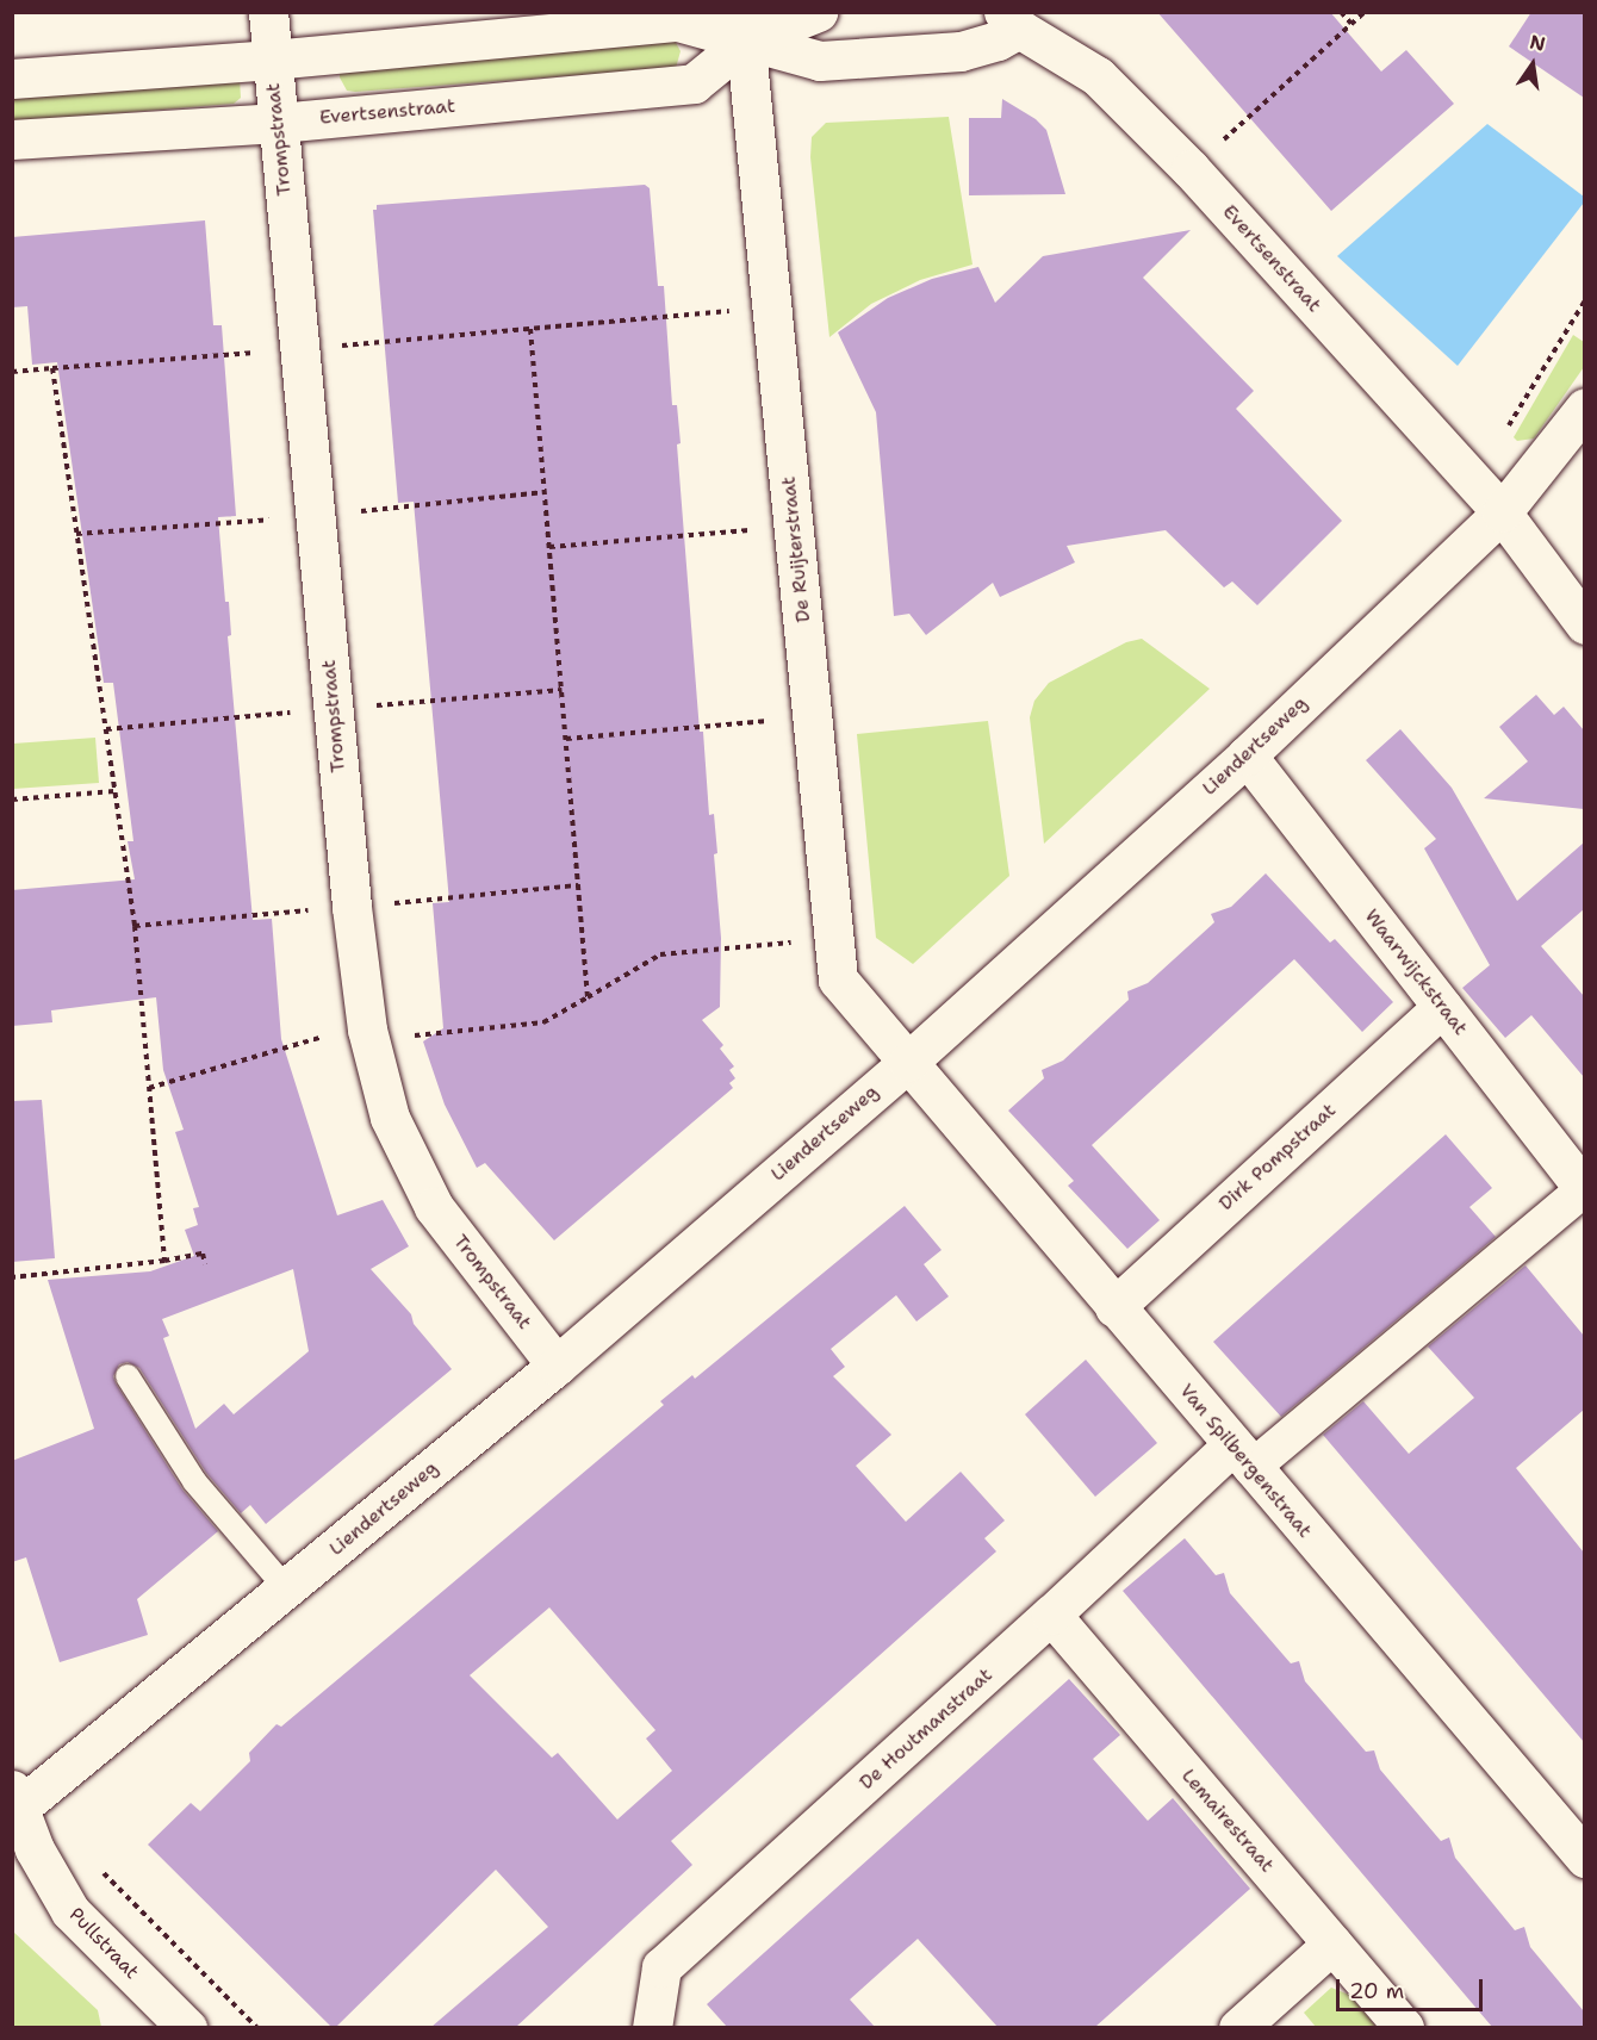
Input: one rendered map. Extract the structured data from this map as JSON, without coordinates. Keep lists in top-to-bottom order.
{
  "streets": {
    "street": [
      "Evertsenstraat",
      "Trompstraat",
      "De Ruijterstraat",
      "Liendertseweg",
      "Waarwijckstraat",
      "Dirk Pompstraat",
      "Van Spilbergenstraat",
      "De Houtmanstraat",
      "Lemairestraat",
      "Pullstraat"
    ]
  },
  "crossings": [
    ["Evertsenstraat", "Trompstraat"],
    ["Evertsenstraat", "De Ruijterstraat"],
    ["Evertsenstraat", "Liendertseweg"],
    ["Trompstraat", "Liendertseweg"],
    ["De Ruijterstraat", "Liendertseweg"],
    ["De Ruijterstraat", "Van Spilbergenstraat"],
    ["Liendertseweg", "Waarwijckstraat"],
    ["Liendertseweg", "Van Spilbergenstraat"],
    ["Liendertseweg", "Pullstraat"],
    ["Waarwijckstraat", "Dirk Pompstraat"],
    ["Dirk Pompstraat", "Van Spilbergenstraat"],
    ["Van Spilbergenstraat", "De Houtmanstraat"],
    ["De Houtmanstraat", "Lemairestraat"]
  ],
  "scale_bar": "20 m",
  "north": "top"
}
